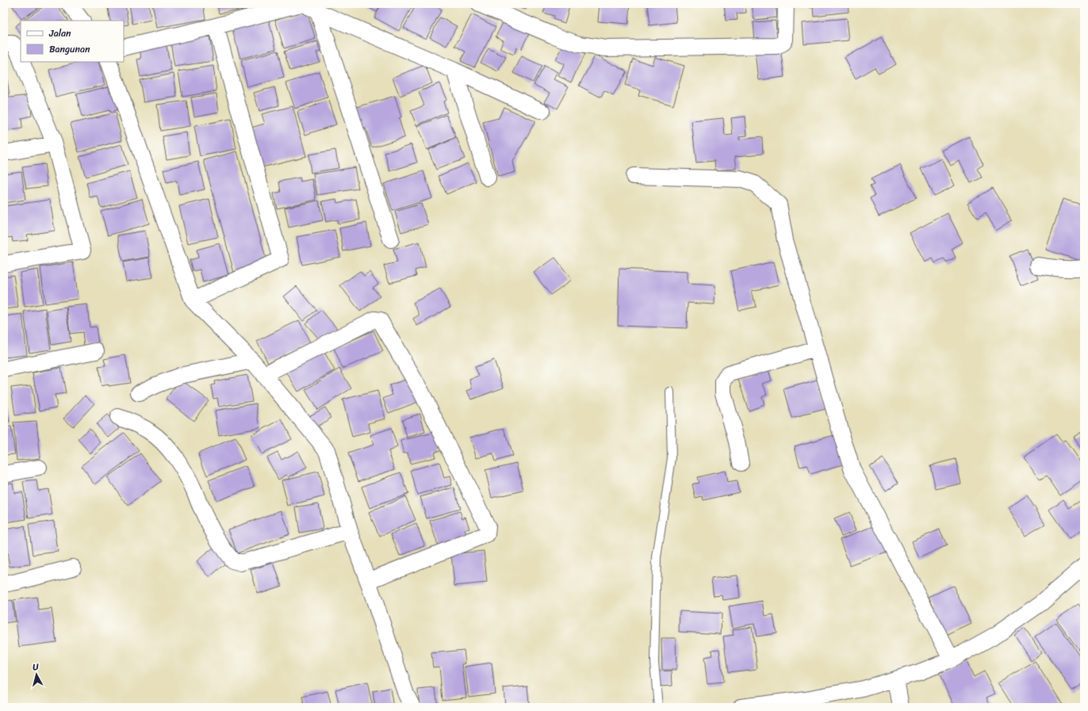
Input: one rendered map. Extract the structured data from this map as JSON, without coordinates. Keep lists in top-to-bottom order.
{
  "legend": ["Jalan", "Bangunan"],
  "north": "top"
}
